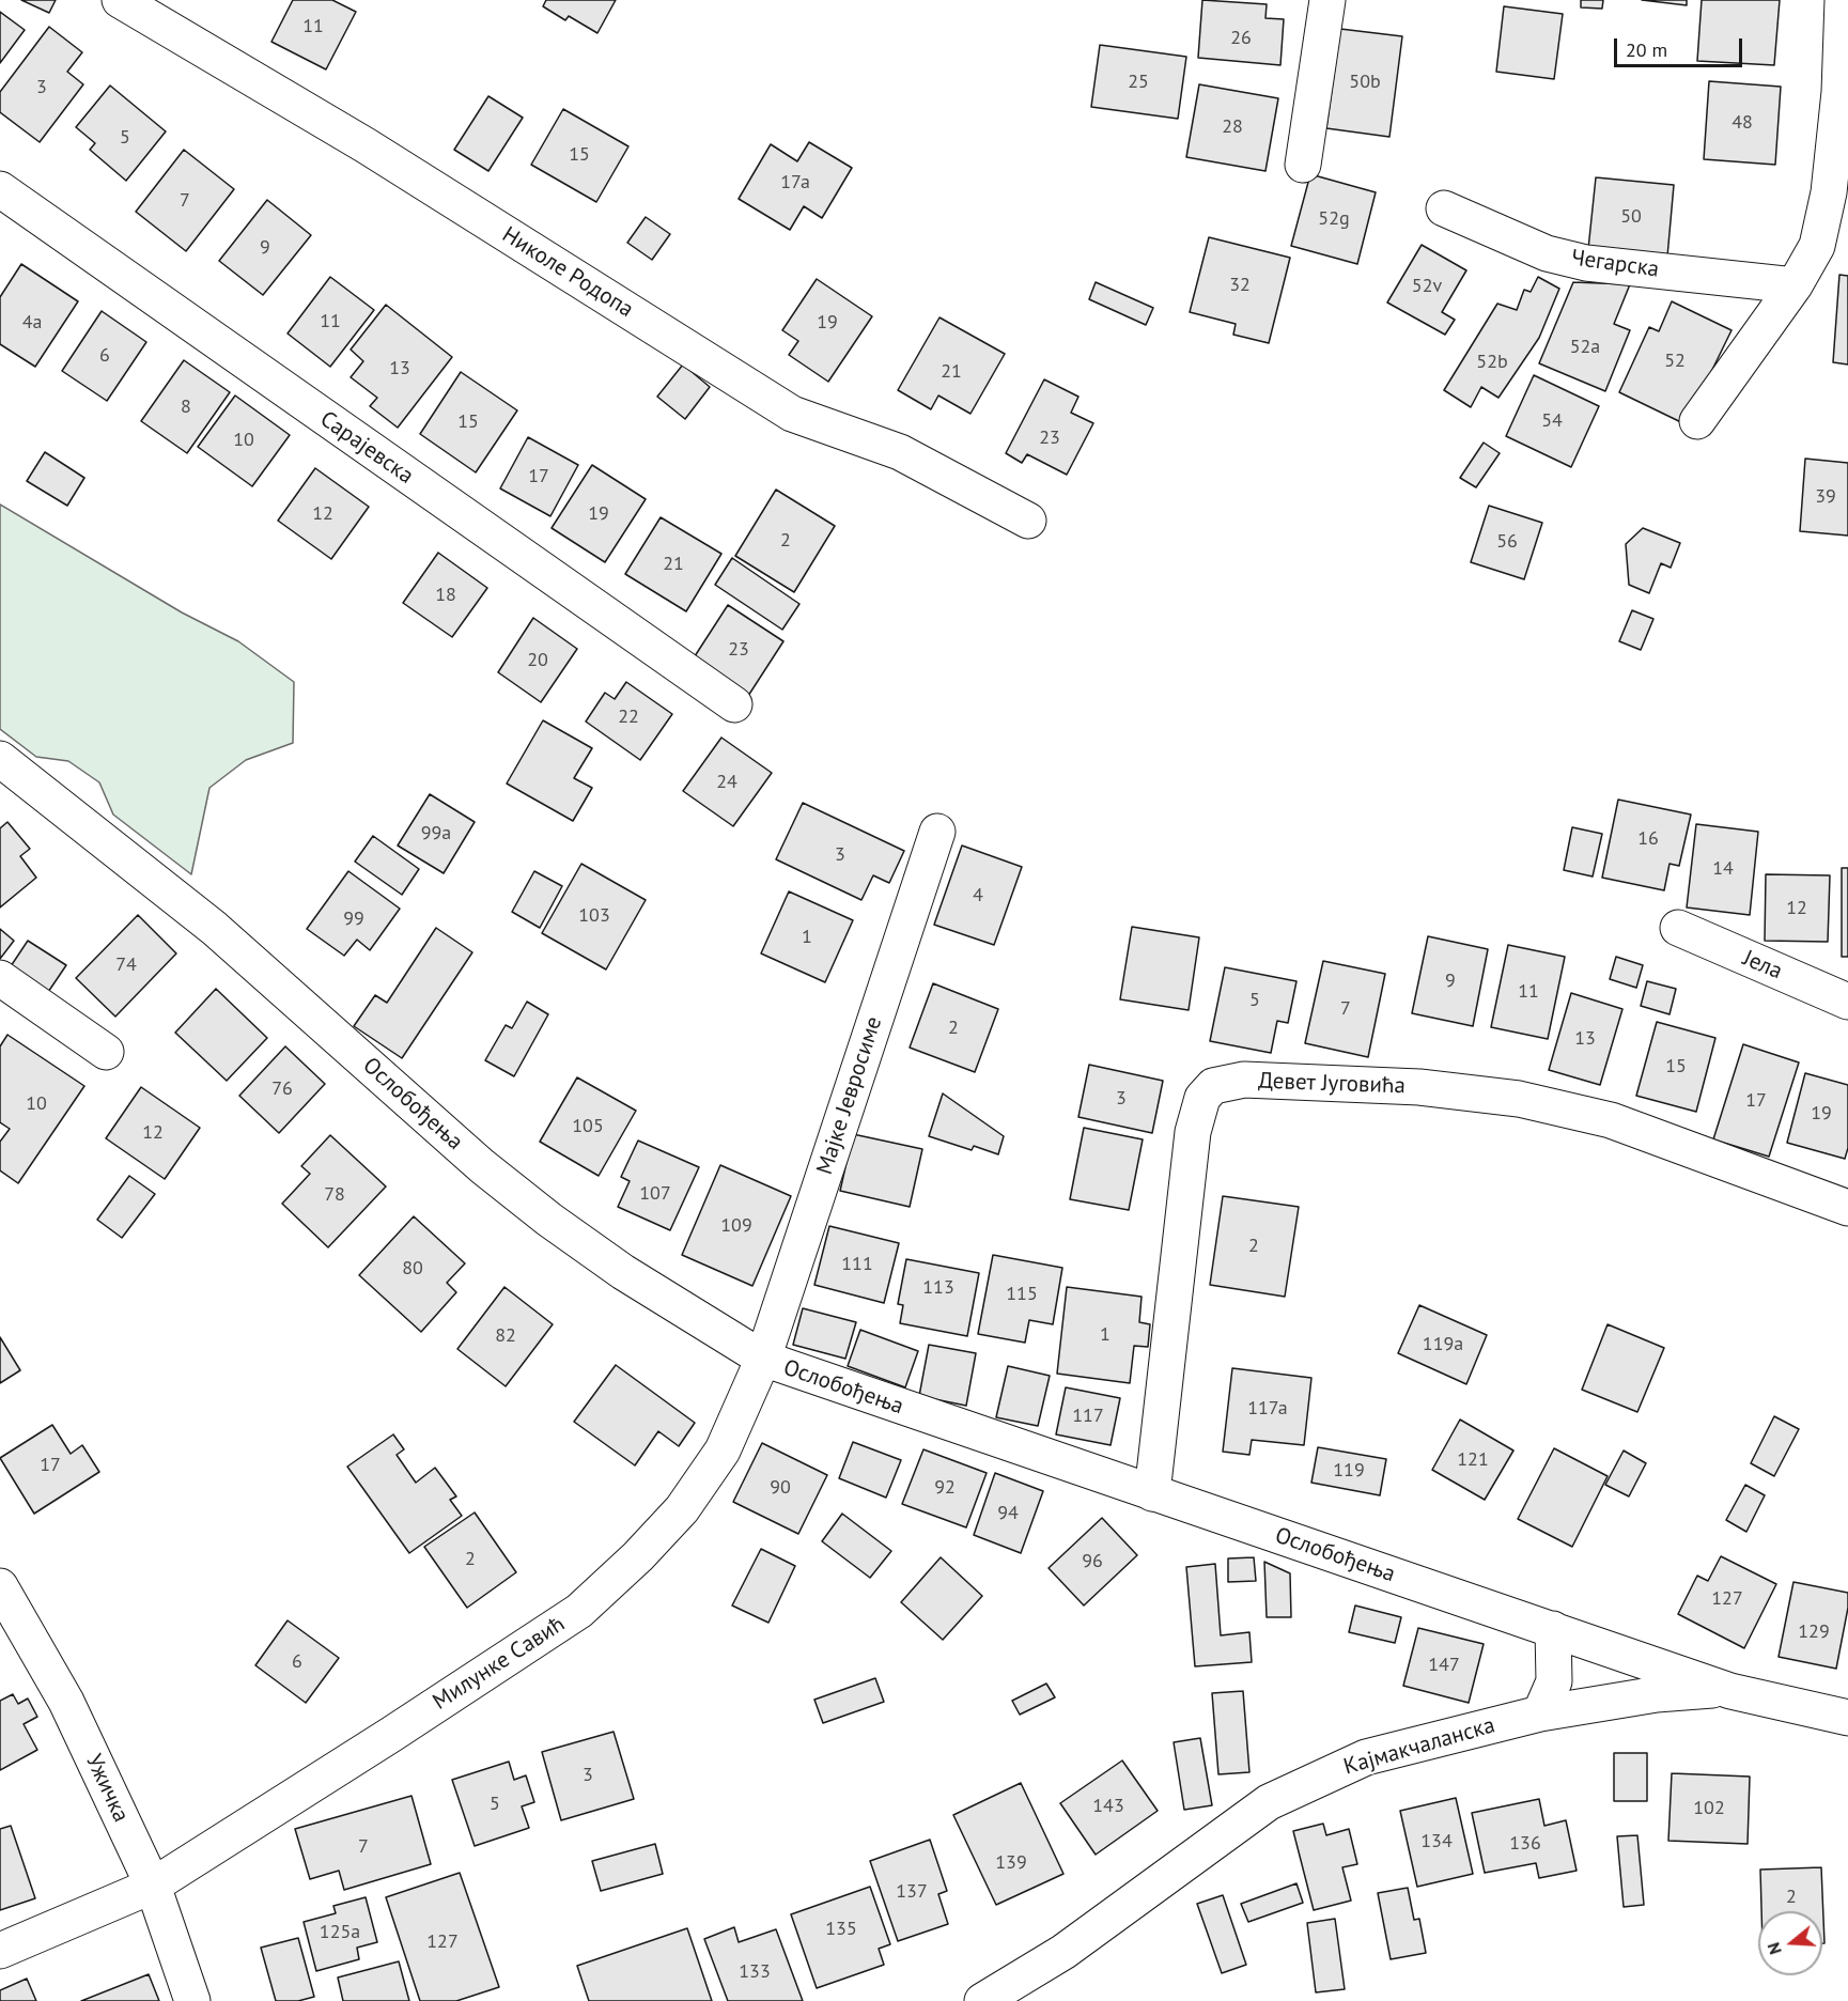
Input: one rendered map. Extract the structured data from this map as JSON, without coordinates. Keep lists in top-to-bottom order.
{
  "streets": {
    "street": [
      "Чегарска",
      "Николе Родопа",
      "Сарајевска",
      "Јела",
      "Девет Југовића",
      "Мајке Јевросиме",
      "Ослобођења",
      "Милунке Савић",
      "Кајмакчаланска",
      "Ужичка"
    ]
  },
  "crossings": [
    ["Девет Југовића", "Ослобођења"],
    ["Мајке Јевросиме", "Ослобођења"],
    ["Мајке Јевросиме", "Милунке Савић"],
    ["Ослобођења", "Милунке Савић"],
    ["Ослобођења", "Кајмакчаланска"],
    ["Милунке Савић", "Ужичка"]
  ],
  "house_numbers": [
    "11",
    "26",
    "25",
    "50b",
    "3",
    "48",
    "28",
    "5",
    "15",
    "17a",
    "7",
    "50",
    "52g",
    "9",
    "32",
    "52v",
    "11",
    "4a",
    "19",
    "52a",
    "6",
    "52",
    "52b",
    "13",
    "21",
    "8",
    "54",
    "15",
    "23",
    "10",
    "17",
    "39",
    "12",
    "19",
    "2",
    "56",
    "21",
    "18",
    "23",
    "20",
    "22",
    "24",
    "99a",
    "16",
    "3",
    "14",
    "4",
    "12",
    "103",
    "99",
    "1",
    "74",
    "9",
    "11",
    "5",
    "7",
    "2",
    "13",
    "15",
    "76",
    "3",
    "17",
    "10",
    "19",
    "105",
    "12",
    "107",
    "78",
    "109",
    "2",
    "111",
    "80",
    "113",
    "115",
    "1",
    "82",
    "119a",
    "117a",
    "117",
    "121",
    "17",
    "119",
    "90",
    "92",
    "94",
    "2",
    "96",
    "127",
    "129",
    "6",
    "147",
    "3",
    "5",
    "143",
    "102",
    "134",
    "136",
    "7",
    "139",
    "137",
    "2",
    "135",
    "125a",
    "127",
    "133"
  ],
  "scale_bar": "20 m",
  "north": "left"
}
